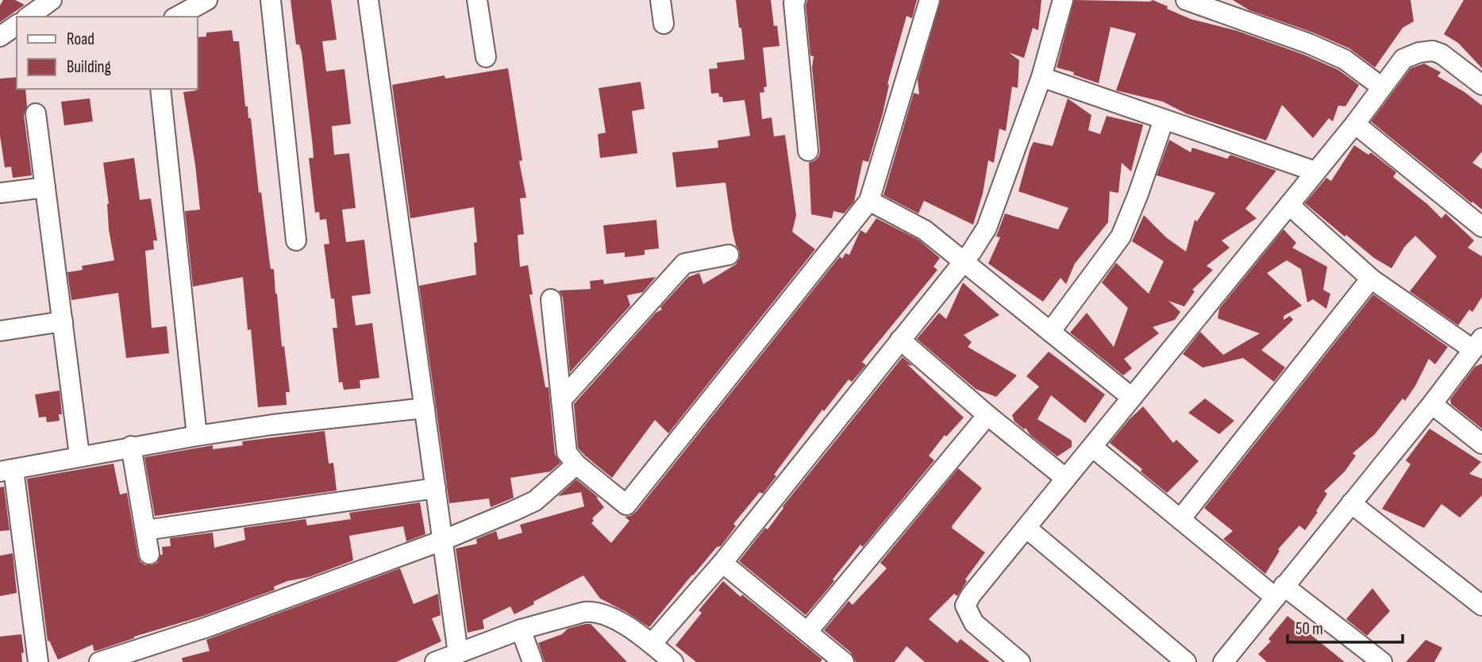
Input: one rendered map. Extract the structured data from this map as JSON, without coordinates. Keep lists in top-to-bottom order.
{
  "legend": ["Road", "Building"],
  "scale_bar": "50 m"
}
